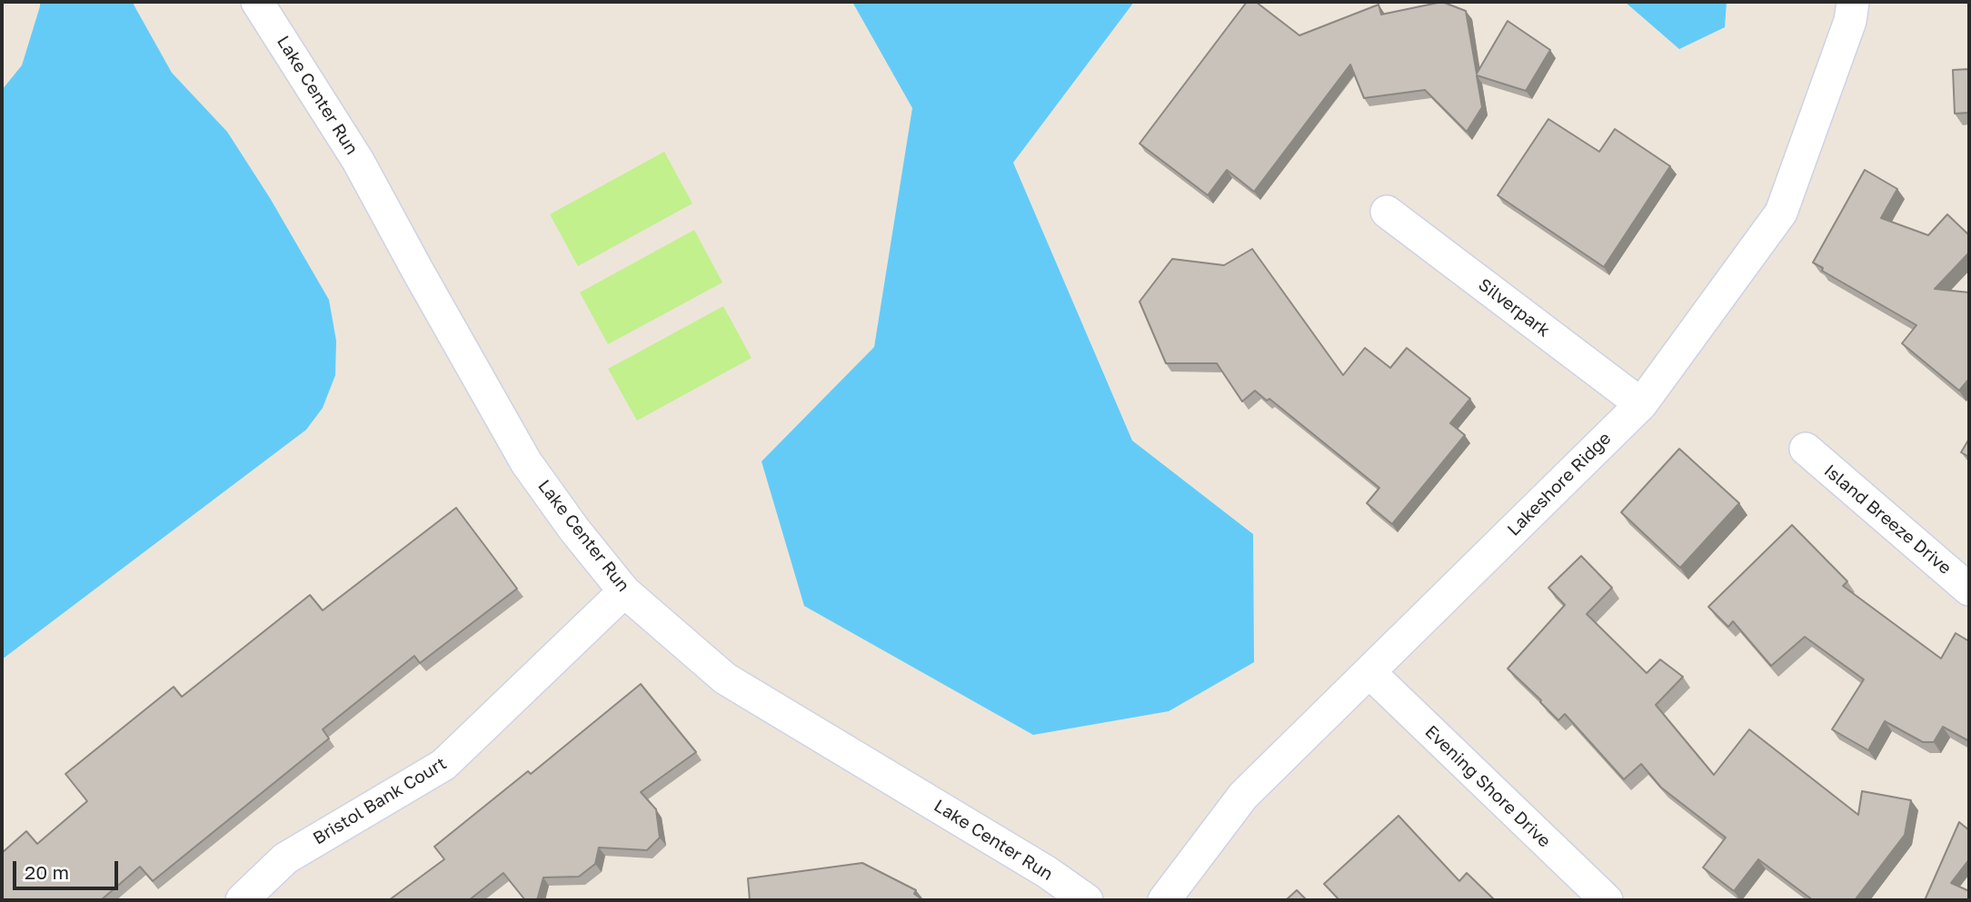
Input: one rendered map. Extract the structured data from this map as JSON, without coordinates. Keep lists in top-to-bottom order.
{
  "streets": {
    "street": [
      "Lake Center Run",
      "Silverpark",
      "Lakeshore Ridge",
      "Island Breeze Drive",
      "Evening Shore Drive",
      "Bristol Bank Court"
    ]
  },
  "crossings": [
    ["Lake Center Run", "Bristol Bank Court"],
    ["Silverpark", "Lakeshore Ridge"],
    ["Lakeshore Ridge", "Evening Shore Drive"]
  ],
  "scale_bar": "20 m"
}
